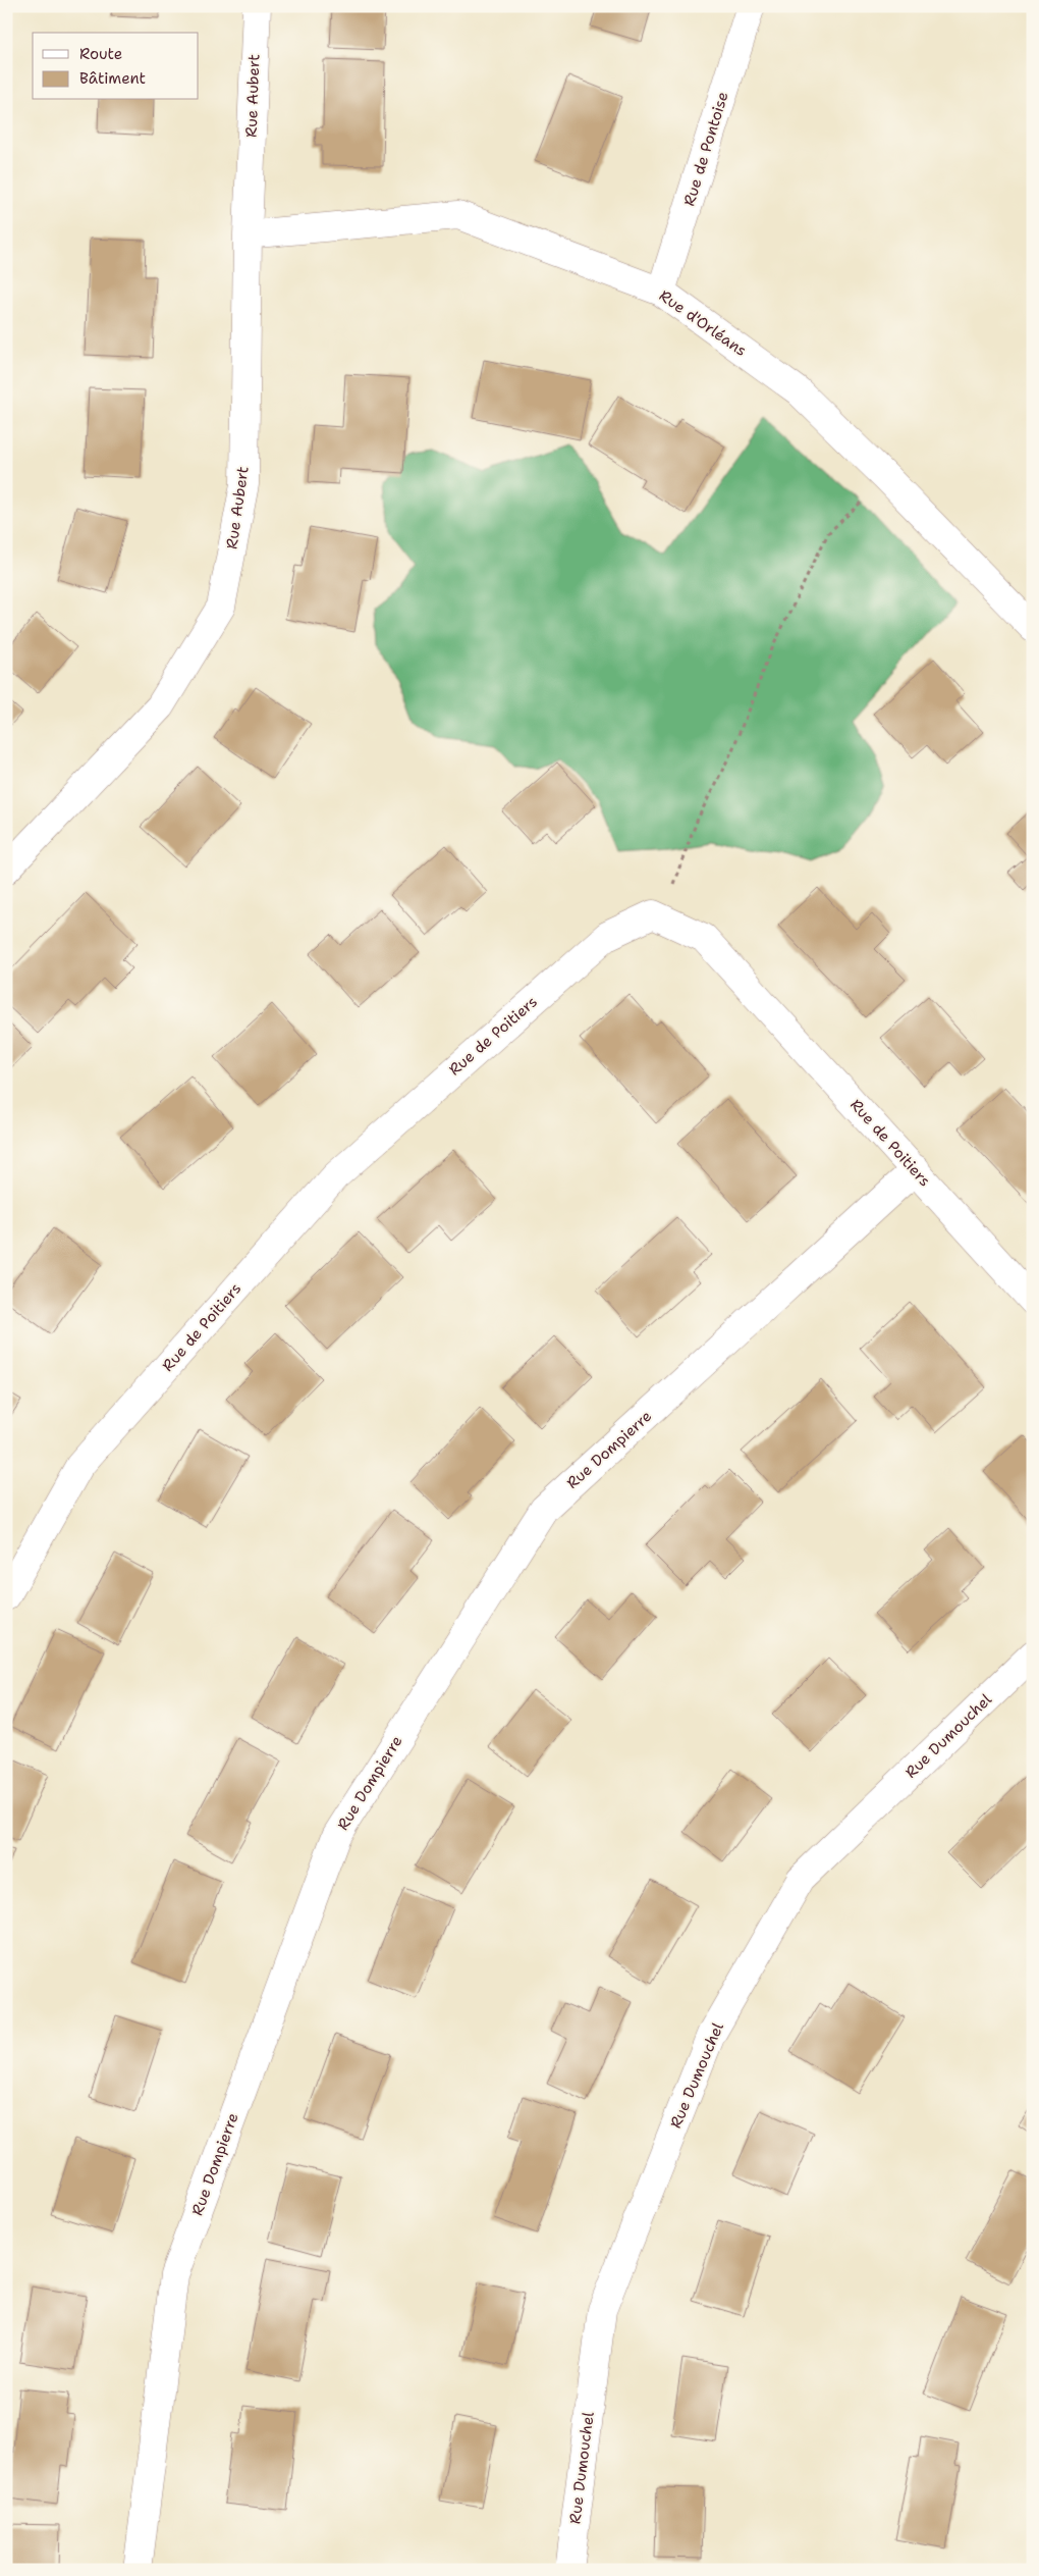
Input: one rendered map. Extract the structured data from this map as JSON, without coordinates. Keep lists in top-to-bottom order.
{
  "streets": {
    "street": [
      "Rue Aubert",
      "Rue de Pontoise",
      "Rue d'Orléans",
      "Rue de Poitiers",
      "Rue Dompierre",
      "Rue Dumouchel"
    ]
  },
  "crossings": [
    ["Rue Aubert", "Rue d'Orléans"],
    ["Rue de Pontoise", "Rue d'Orléans"],
    ["Rue de Poitiers", "Rue Dompierre"]
  ],
  "legend": ["Route", "Bâtiment"]
}
